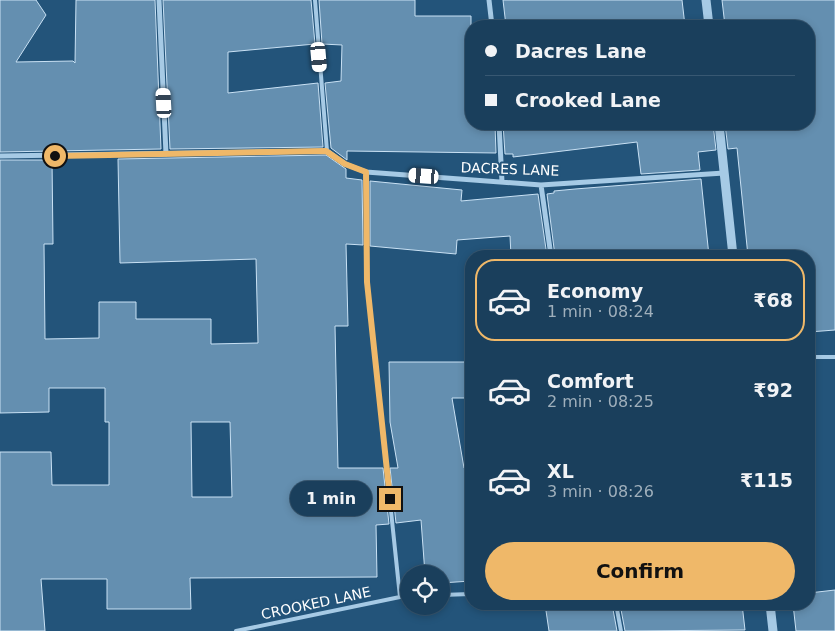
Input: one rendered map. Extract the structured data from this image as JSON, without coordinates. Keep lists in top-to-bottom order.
{
  "streets": {
    "street": ["DACRES LANE"],
    "lane": ["CROOKED LANE"]
  },
  "page": {
    "banner": ["Dacres Lane", "Crooked Lane"],
    "list": [
      {
        "name": "Economy",
        "note": "1 min · 08:24",
        "value": "₹68"
      },
      {
        "name": "Comfort",
        "note": "2 min · 08:25",
        "value": "₹92"
      },
      {
        "name": "XL",
        "note": "3 min · 08:26",
        "value": "₹115"
      }
    ],
    "bubble": "1 min",
    "buttons": "Confirm"
  }
}
